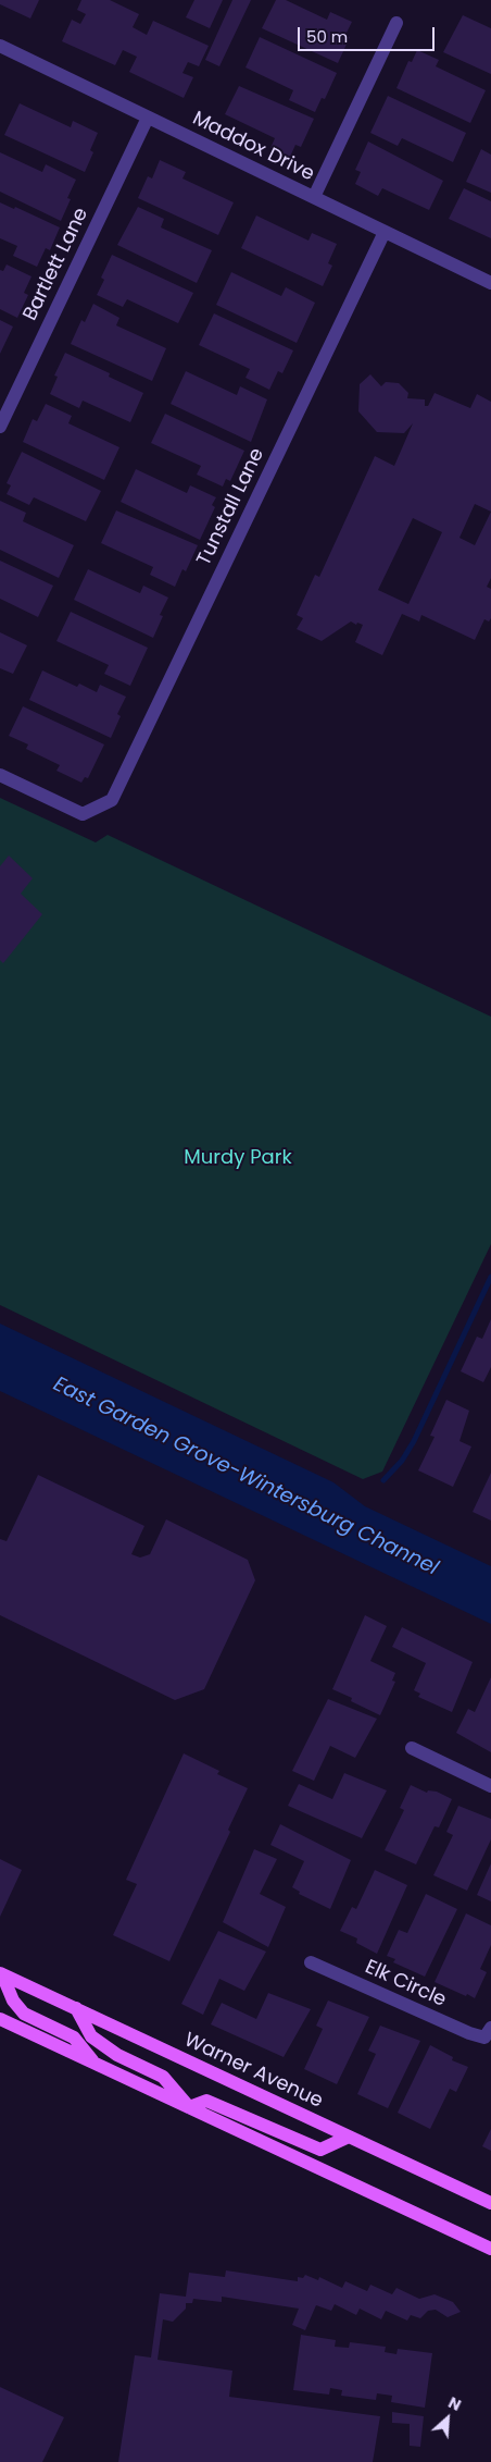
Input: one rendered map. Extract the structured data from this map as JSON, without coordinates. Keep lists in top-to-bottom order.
{
  "streets": {
    "main road": ["Warner Avenue"],
    "street": [
      "Maddox Drive",
      "Bartlett Lane",
      "Tunstall Lane",
      "Elk Circle"
    ]
  },
  "crossings": [
    ["Maddox Drive", "Bartlett Lane"],
    ["Maddox Drive", "Tunstall Lane"]
  ],
  "water": ["East Garden Grove-Wintersburg Channel"],
  "parks": ["Murdy Park"],
  "scale_bar": "50 m",
  "north": "top right"
}
